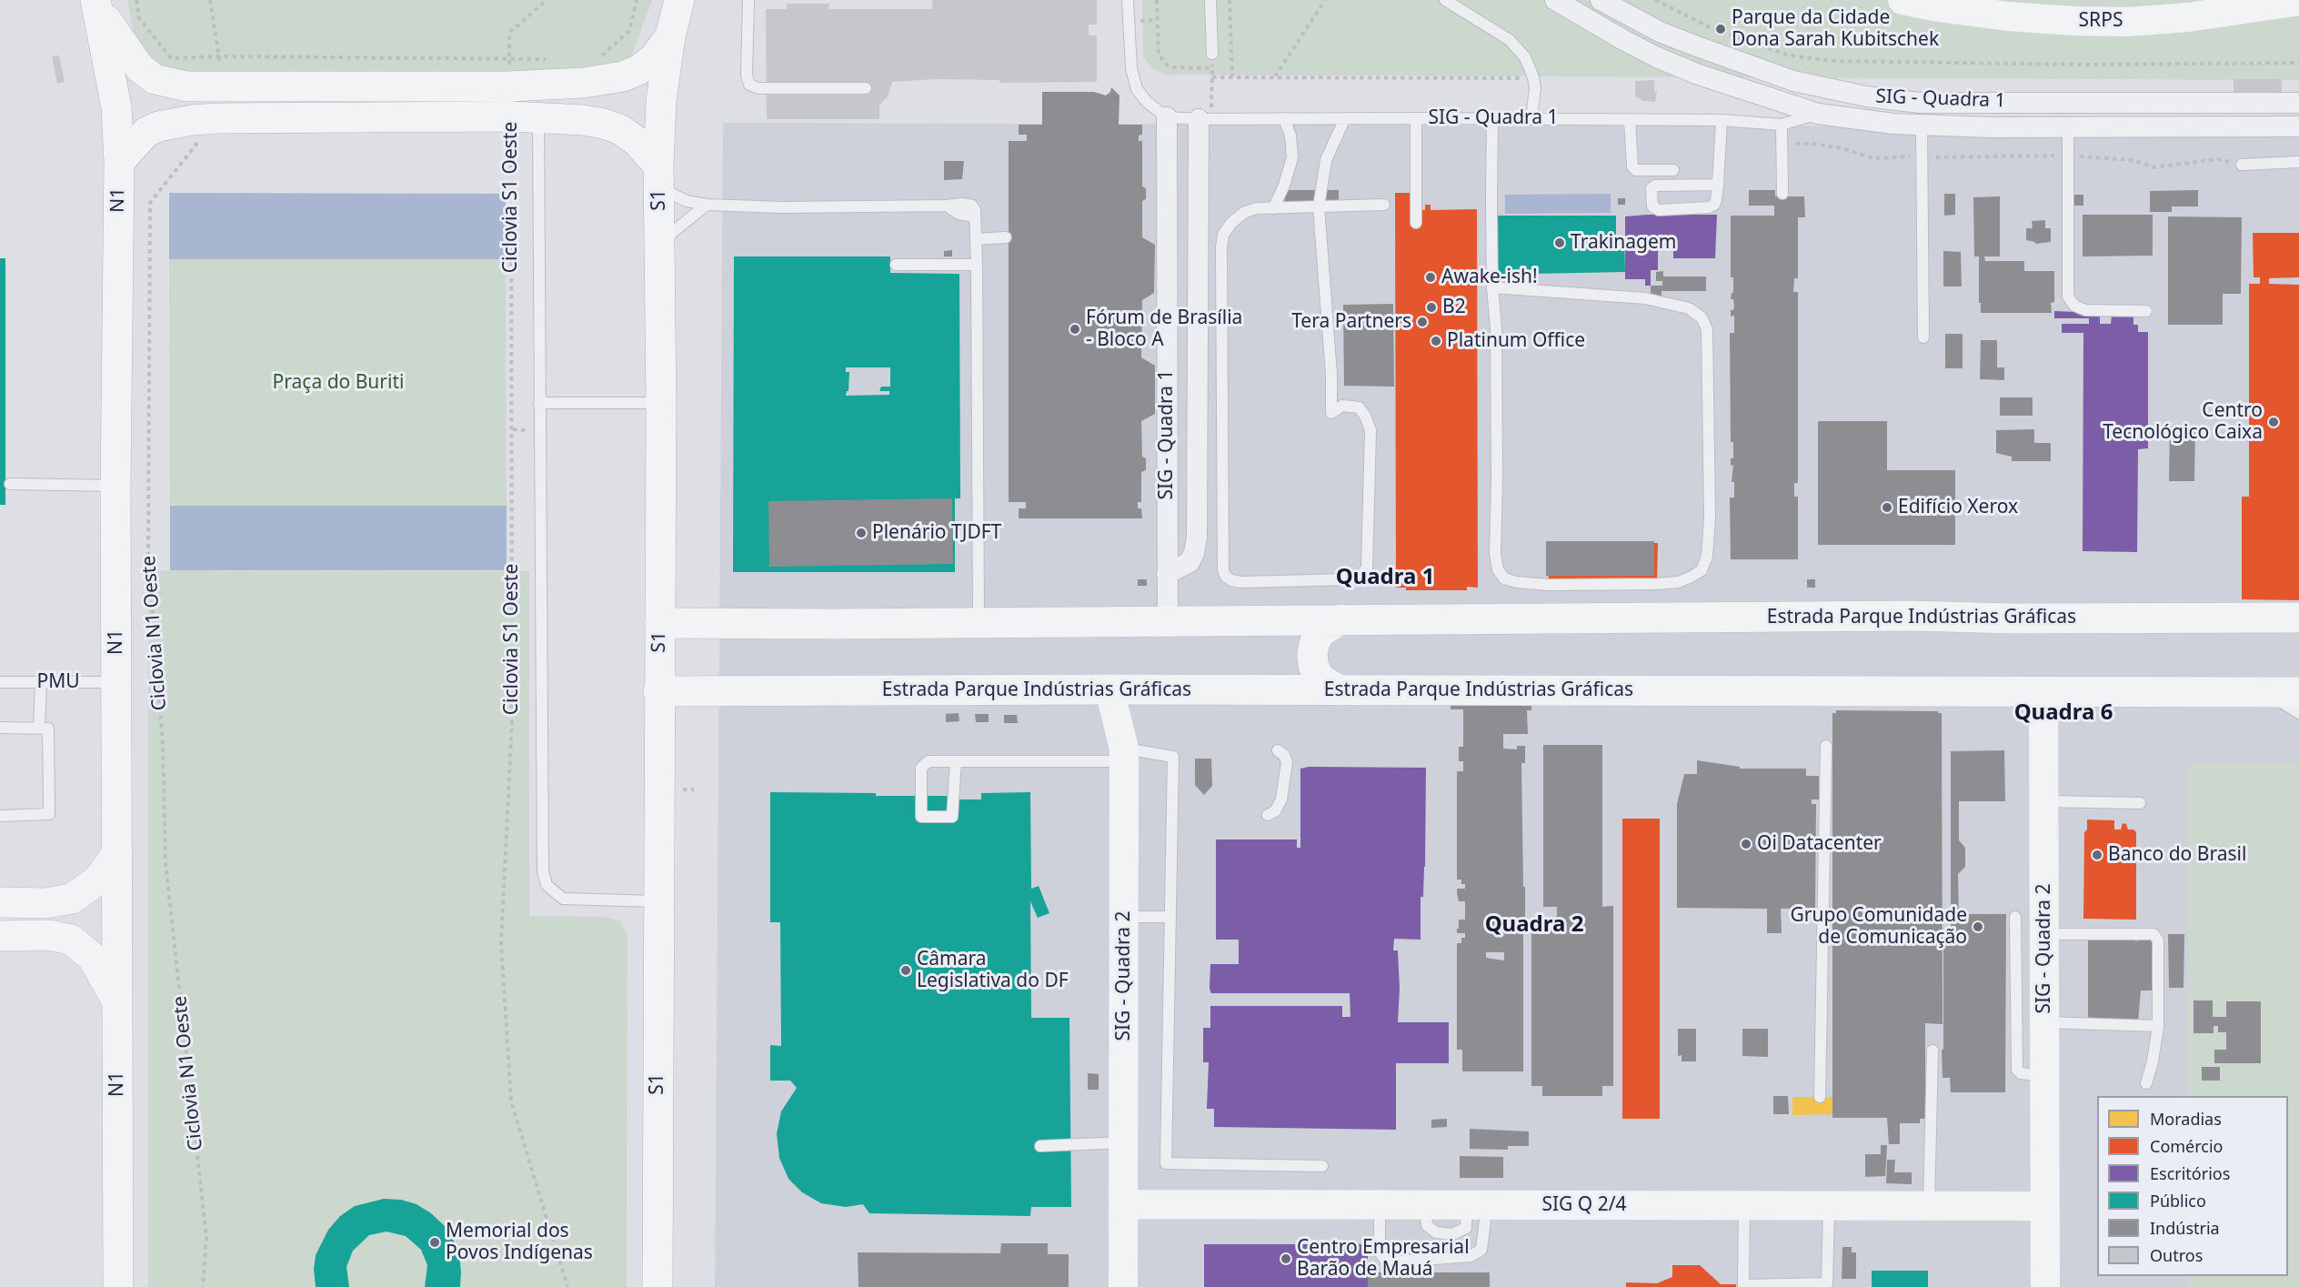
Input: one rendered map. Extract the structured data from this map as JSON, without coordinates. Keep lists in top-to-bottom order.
{
  "streets": {
    "main road": ["N1", "S1", "Estrada Parque Indústrias Gráficas"],
    "street": [
      "SRPS",
      "SIG - Quadra 1",
      "SIG - Quadra 2",
      "SIG Q 2/4"
    ],
    "lane": ["PMU"],
    "path": ["Ciclovia S1 Oeste", "Ciclovia N1 Oeste"]
  },
  "crossings": [
    ["SIG - Quadra 1", "Estrada Parque Indústrias Gráficas"],
    ["N1", "PMU"],
    ["S1", "Estrada Parque Indústrias Gráficas"],
    ["Estrada Parque Indústrias Gráficas", "SIG - Quadra 2"],
    ["SIG - Quadra 2", "SIG Q 2/4"]
  ],
  "districts": ["Quadra 1", "Quadra 6", "Quadra 2"],
  "parks": ["Praça do Buriti"],
  "places": [
    "Parque da Cidade Dona Sarah Kubitschek",
    "Trakinagem",
    "Awake-ish!",
    "B2",
    "Tera Partners",
    "Fórum de Brasília - Bloco A",
    "Platinum Office",
    "Centro Tecnológico Caixa",
    "Edifício Xerox",
    "Plenário TJDFT",
    "Oi Datacenter",
    "Banco do Brasil",
    "Grupo Comunidade de Comunicação",
    "Câmara Legislativa do DF",
    "Memorial dos Povos Indígenas",
    "Centro Empresarial Barão de Mauá"
  ],
  "legend": [
    "Moradias",
    "Comércio",
    "Escritórios",
    "Público",
    "Indústria",
    "Outros"
  ]
}
